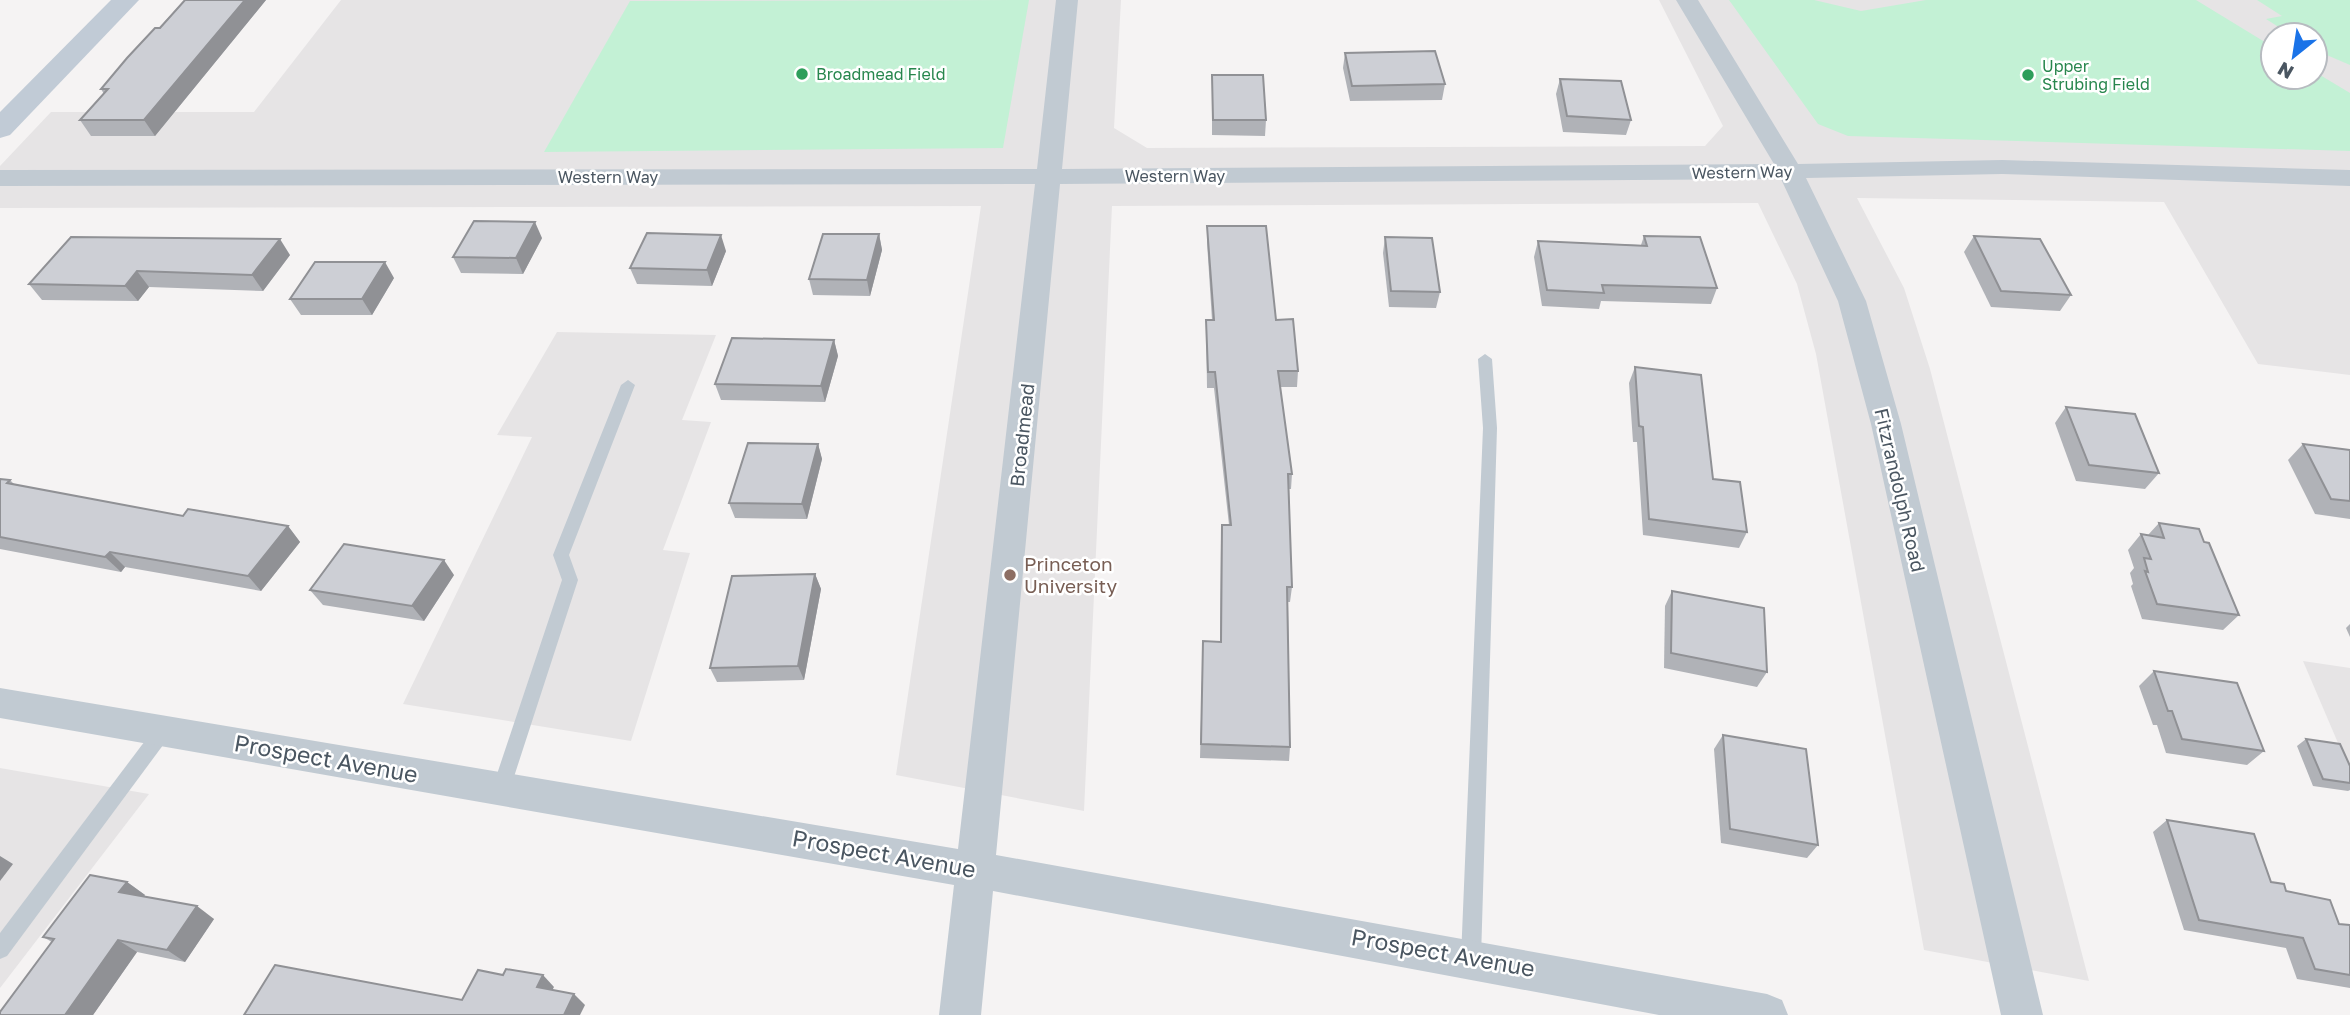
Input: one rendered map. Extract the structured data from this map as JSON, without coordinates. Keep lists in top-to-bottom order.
{
  "streets": {
    "street": [
      "Western Way",
      "Broadmead",
      "Fitzrandolph Road",
      "Prospect Avenue"
    ]
  },
  "crossings": [
    ["Western Way", "Broadmead"],
    ["Western Way", "Fitzrandolph Road"],
    ["Broadmead", "Prospect Avenue"]
  ],
  "places": ["Broadmead Field", "Upper Strubing Field", "Princeton University"],
  "north": "bottom left"
}
